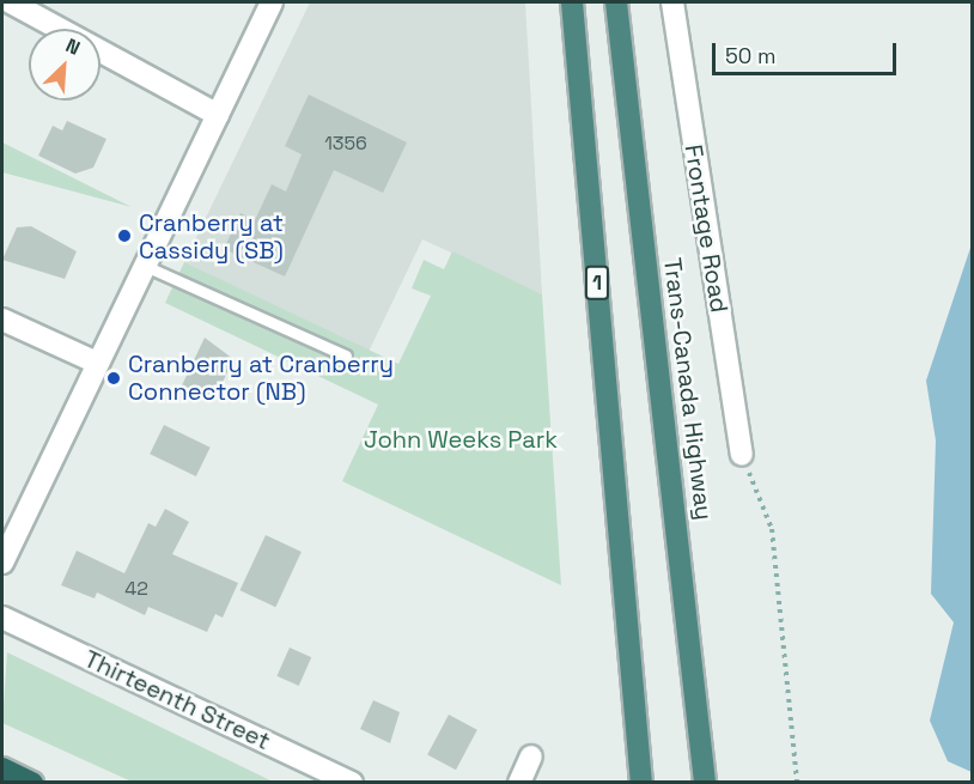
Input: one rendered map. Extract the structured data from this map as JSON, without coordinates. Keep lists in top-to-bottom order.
{
  "streets": {
    "highway": ["1", "Trans-Canada Highway"],
    "street": ["Frontage Road", "Thirteenth Street"]
  },
  "parks": ["John Weeks Park"],
  "places": ["Cranberry at Cassidy (SB)", "Cranberry at Cranberry Connector (NB)"],
  "house_numbers": ["1356", "42"],
  "scale_bar": "50 m",
  "north": "top right"
}
